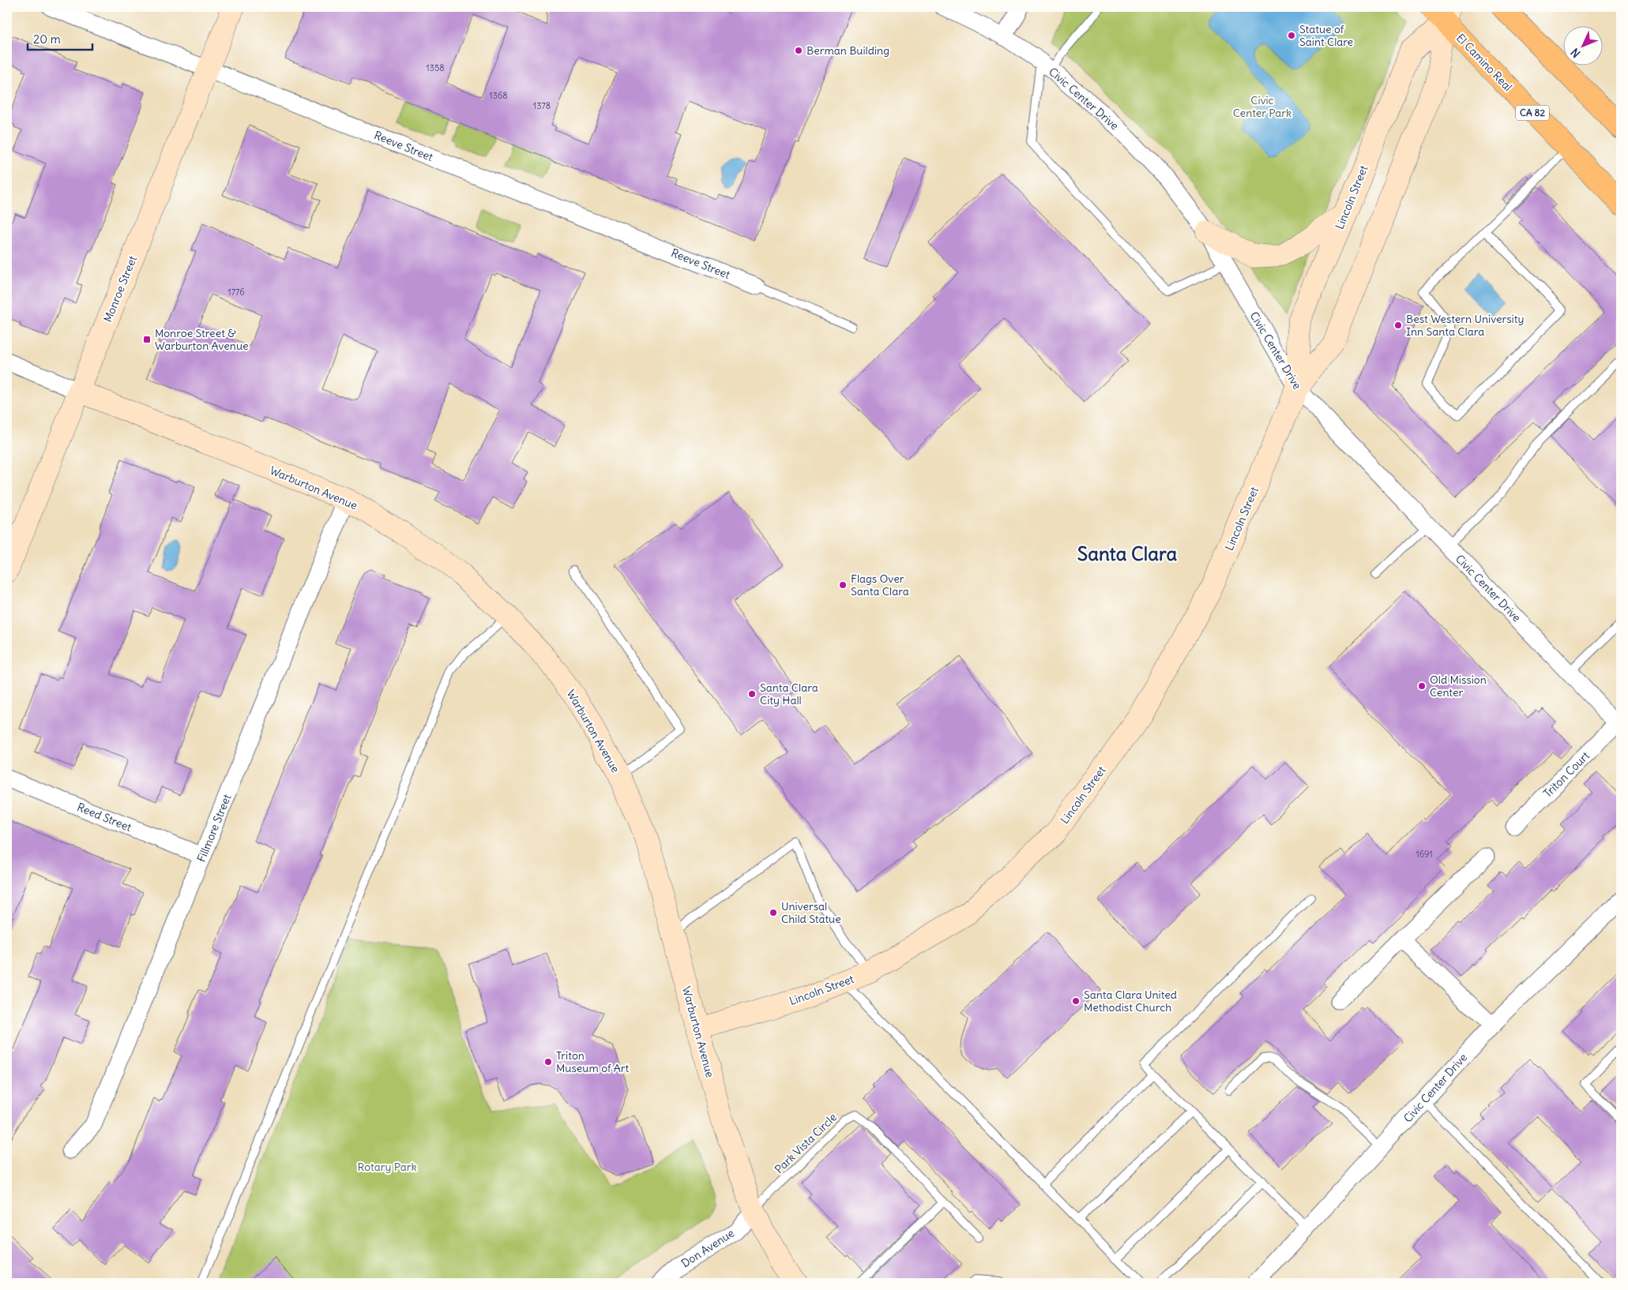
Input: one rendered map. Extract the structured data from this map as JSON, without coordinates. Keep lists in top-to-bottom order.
{
  "streets": {
    "main road": ["El Camino Real", "CA 82"],
    "street": [
      "Civic Center Drive",
      "Reeve Street",
      "Lincoln Street",
      "Monroe Street",
      "Warburton Avenue",
      "Triton Court",
      "Reed Street",
      "Fillmore Street",
      "Don Avenue"
    ],
    "lane": ["Park Vista Circle"]
  },
  "crossings": [
    ["El Camino Real", "Lincoln Street"],
    ["Civic Center Drive", "Lincoln Street"],
    ["Civic Center Drive", "Triton Court"],
    ["Reeve Street", "Monroe Street"],
    ["Lincoln Street", "Warburton Avenue"],
    ["Monroe Street", "Warburton Avenue"],
    ["Warburton Avenue", "Fillmore Street"],
    ["Warburton Avenue", "Park Vista Circle"],
    ["Warburton Avenue", "Don Avenue"],
    ["Reed Street", "Fillmore Street"],
    ["Park Vista Circle", "Don Avenue"]
  ],
  "districts": ["Santa Clara"],
  "parks": ["Civic Center Park", "Rotary Park"],
  "places": {
    "other": [
      "Statue of Saint Clare",
      "Berman Building",
      "Best Western University Inn Santa Clara",
      "Flags Over Santa Clara",
      "Old Mission Center",
      "Santa Clara City Hall",
      "Universal Child Statue",
      "Santa Clara United Methodist Church",
      "Triton Museum of Art"
    ],
    "transit": ["Monroe Street & Warburton Avenue"]
  },
  "house_numbers": [
    "1358",
    "1368",
    "1378",
    "1776",
    "1691"
  ],
  "scale_bar": "20 m",
  "north": "bottom left"
}
